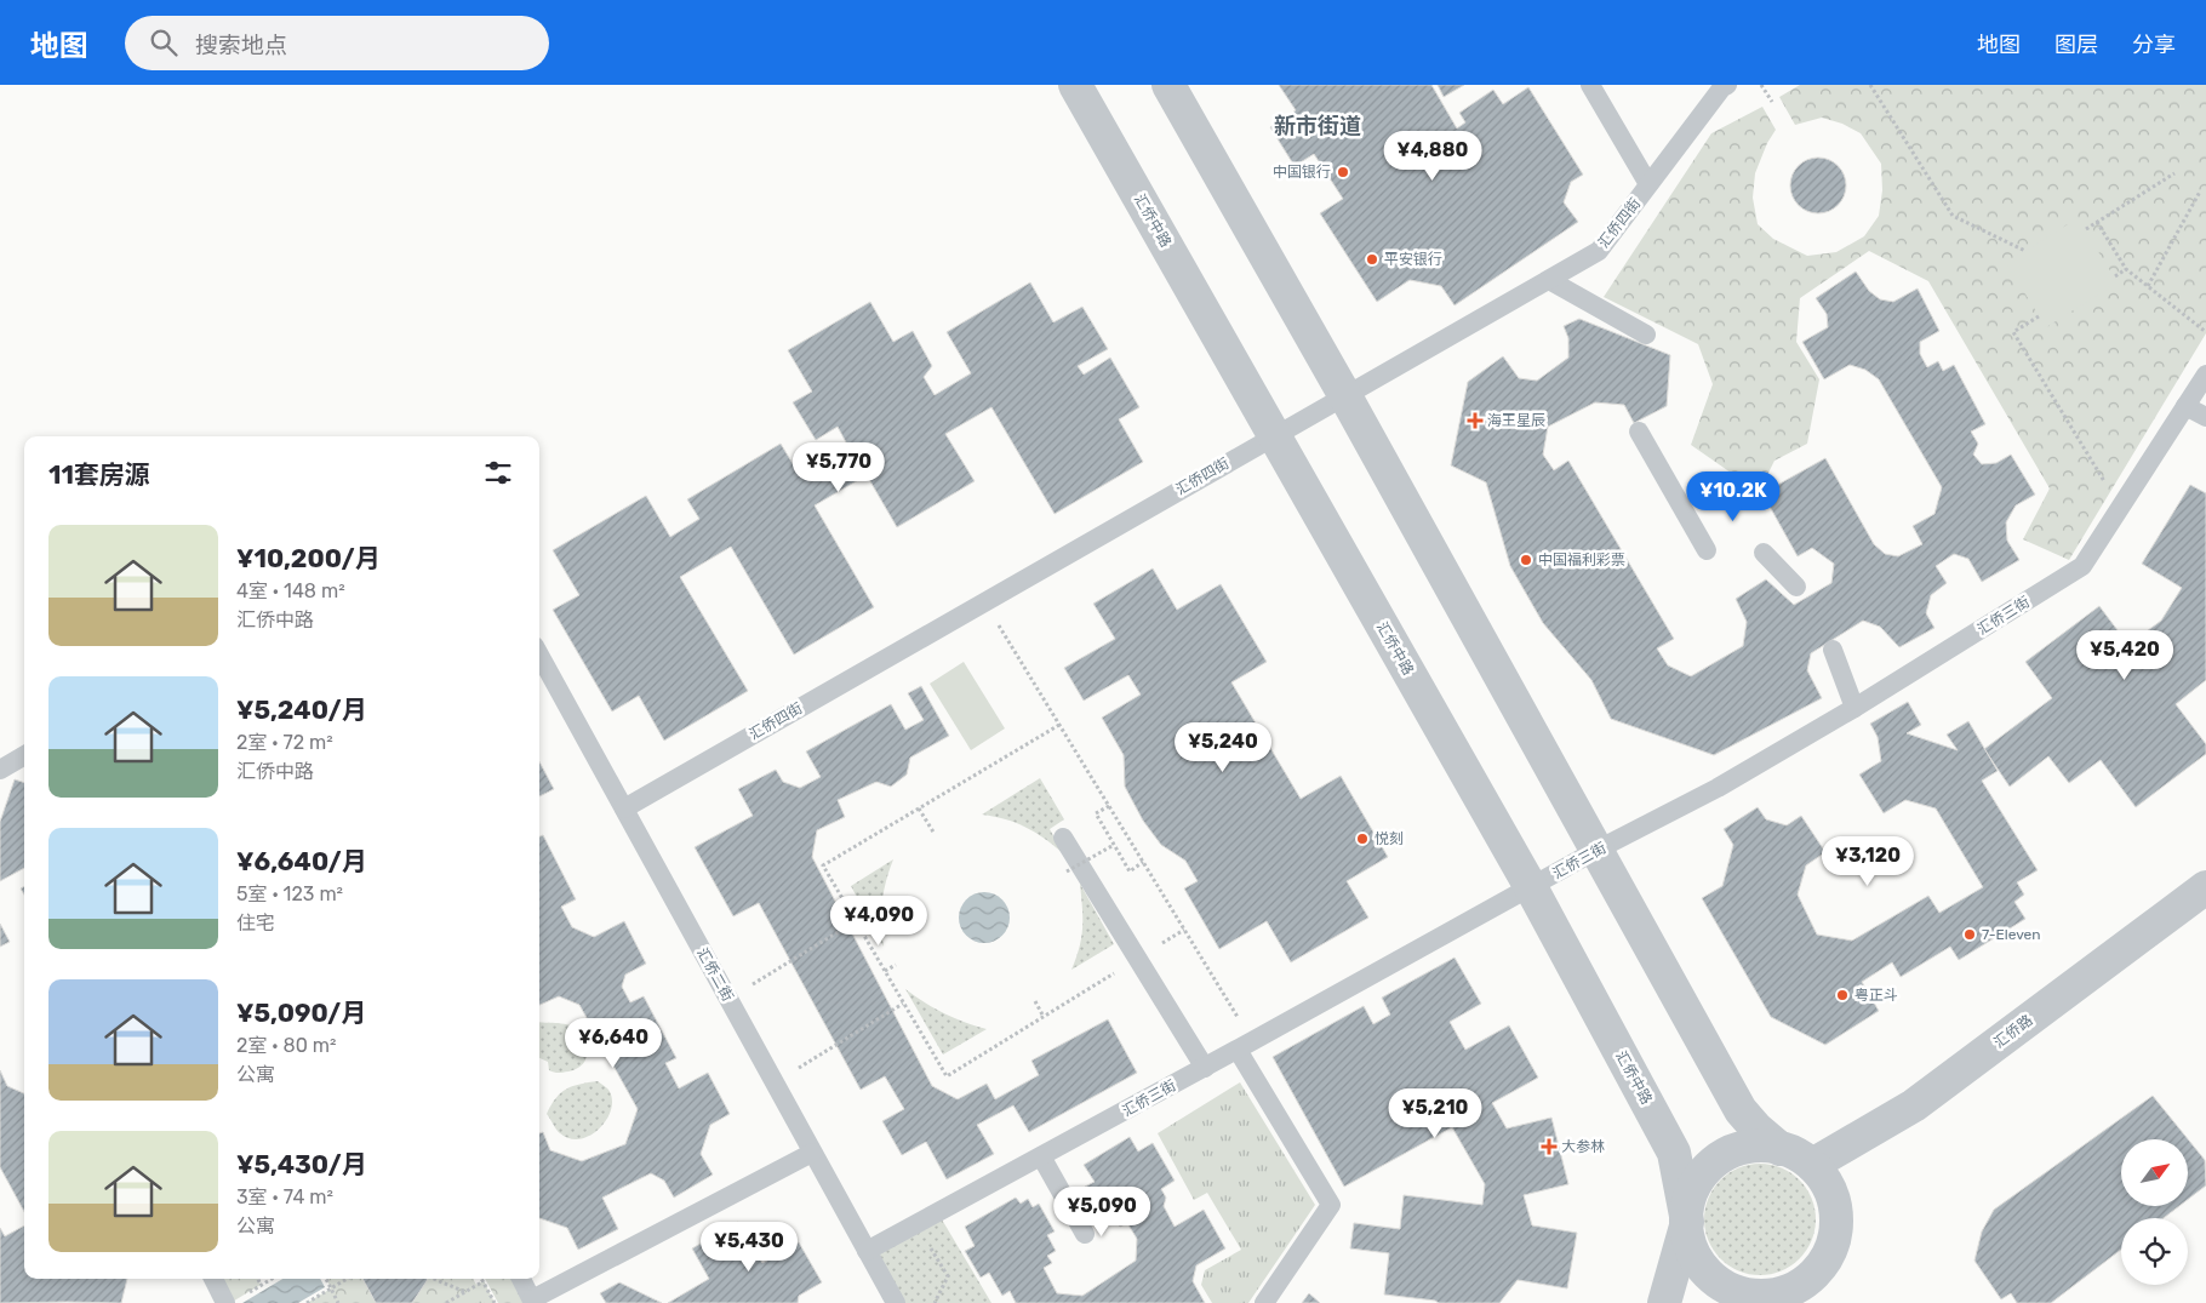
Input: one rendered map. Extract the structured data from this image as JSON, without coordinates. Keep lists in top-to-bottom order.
{
  "streets": {
    "street": ["汇侨中路", "汇侨路"],
    "lane": ["汇侨四街", "汇侨三街", "汇侨二街"]
  },
  "crossings": [
    ["汇侨中路", "汇侨四街"],
    ["汇侨中路", "汇侨三街"],
    ["汇侨中路", "汇侨路"],
    ["汇侨四街", "汇侨二街"],
    ["汇侨三街", "汇侨二街"]
  ],
  "districts": ["新市街道"],
  "places": {
    "other": [
      "中国银行",
      "平安银行",
      "中国福利彩票",
      "悦刻",
      "7-Eleven",
      "粤正斗"
    ],
    "health": ["海王星辰", "大参林"]
  },
  "north": "top right",
  "page": {
    "header": "地图",
    "search": "搜索地点",
    "nav": ["地图", "图层", "分享"],
    "price": [
      "¥4,880",
      "¥5,770",
      "¥10.2K",
      "¥5,420",
      "¥5,240",
      "¥3,120",
      "¥4,090",
      "¥6,640",
      "¥5,210",
      "¥5,090",
      "¥5,430"
    ],
    "heading": "11套房源",
    "list": [
      {
        "name": "¥10,200/月",
        "note": "4室 · 148 m² · 汇侨中路"
      },
      {
        "name": "¥5,240/月",
        "note": "2室 · 72 m² · 汇侨中路"
      },
      {
        "name": "¥6,640/月",
        "note": "5室 · 123 m² · 住宅"
      },
      {
        "name": "¥5,090/月",
        "note": "2室 · 80 m² · 公寓"
      },
      {
        "name": "¥5,430/月",
        "note": "3室 · 74 m² · 公寓"
      }
    ]
  }
}
